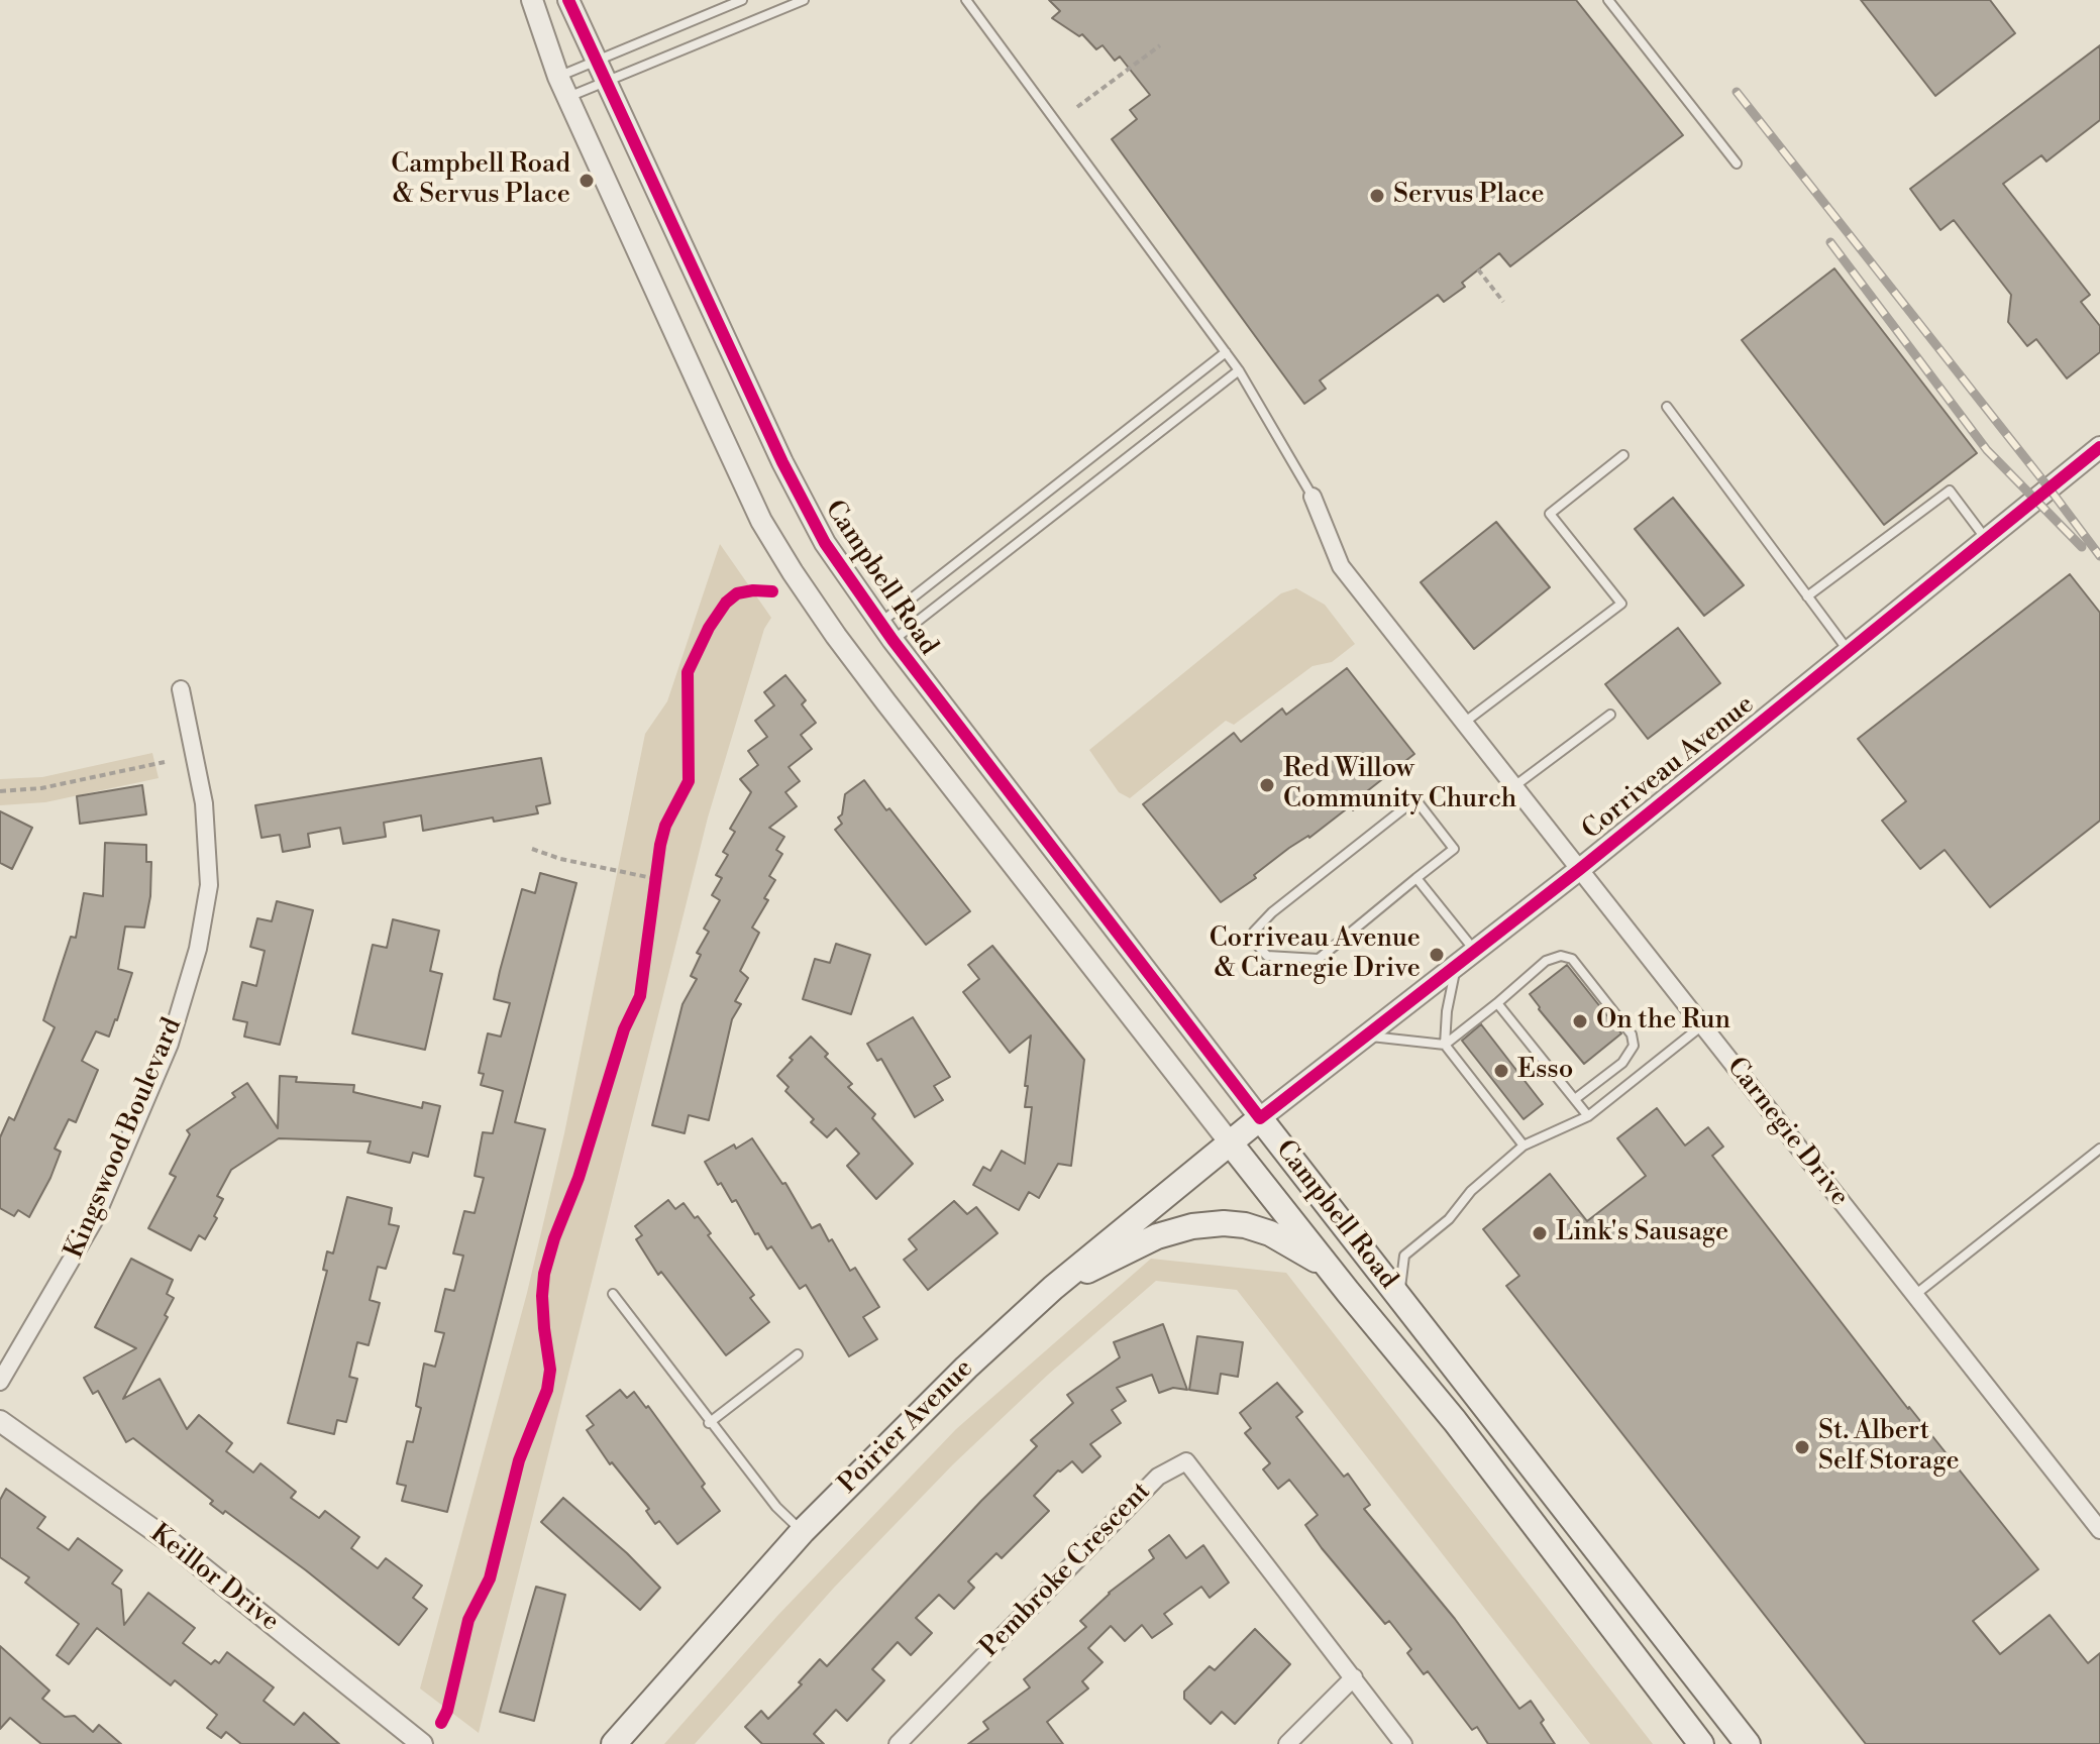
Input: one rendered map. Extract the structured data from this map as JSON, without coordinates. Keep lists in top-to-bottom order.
{
  "streets": {
    "main road": ["Campbell Road", "Poirier Avenue"],
    "street": [
      "Corriveau Avenue",
      "Carnegie Drive",
      "Kingswood Boulevard",
      "Pembroke Crescent",
      "Keillor Drive"
    ]
  },
  "crossings": [
    ["Campbell Road", "Corriveau Avenue"],
    ["Campbell Road", "Poirier Avenue"],
    ["Corriveau Avenue", "Carnegie Drive"],
    ["Corriveau Avenue", "Poirier Avenue"]
  ],
  "places": [
    "Campbell Road & Servus Place",
    "Servus Place",
    "Red Willow Community Church",
    "Corriveau Avenue & Carnegie Drive",
    "On the Run",
    "Esso",
    "Link's Sausage",
    "St. Albert Self Storage"
  ]
}
